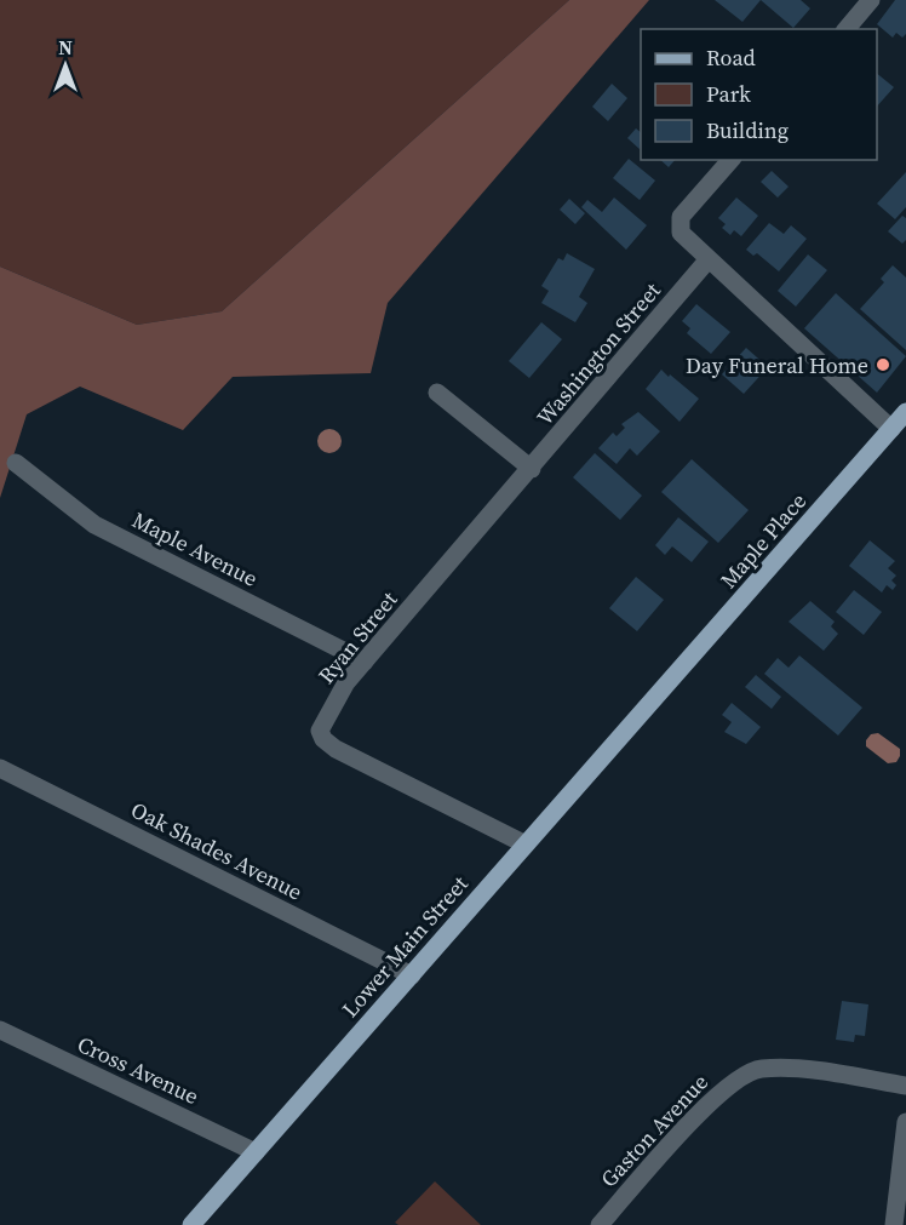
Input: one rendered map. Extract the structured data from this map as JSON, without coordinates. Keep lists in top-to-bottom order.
{
  "streets": {
    "main road": ["Maple Place", "Lower Main Street"],
    "street": [
      "Washington Street",
      "Maple Avenue",
      "Ryan Street",
      "Oak Shades Avenue",
      "Cross Avenue",
      "Gaston Avenue"
    ]
  },
  "crossings": [
    ["Washington Street", "Ryan Street"],
    ["Maple Place", "Lower Main Street"],
    ["Maple Avenue", "Ryan Street"],
    ["Ryan Street", "Lower Main Street"],
    ["Oak Shades Avenue", "Lower Main Street"],
    ["Lower Main Street", "Cross Avenue"]
  ],
  "places": ["Day Funeral Home"],
  "legend": ["Road", "Park", "Building"],
  "north": "top"
}
